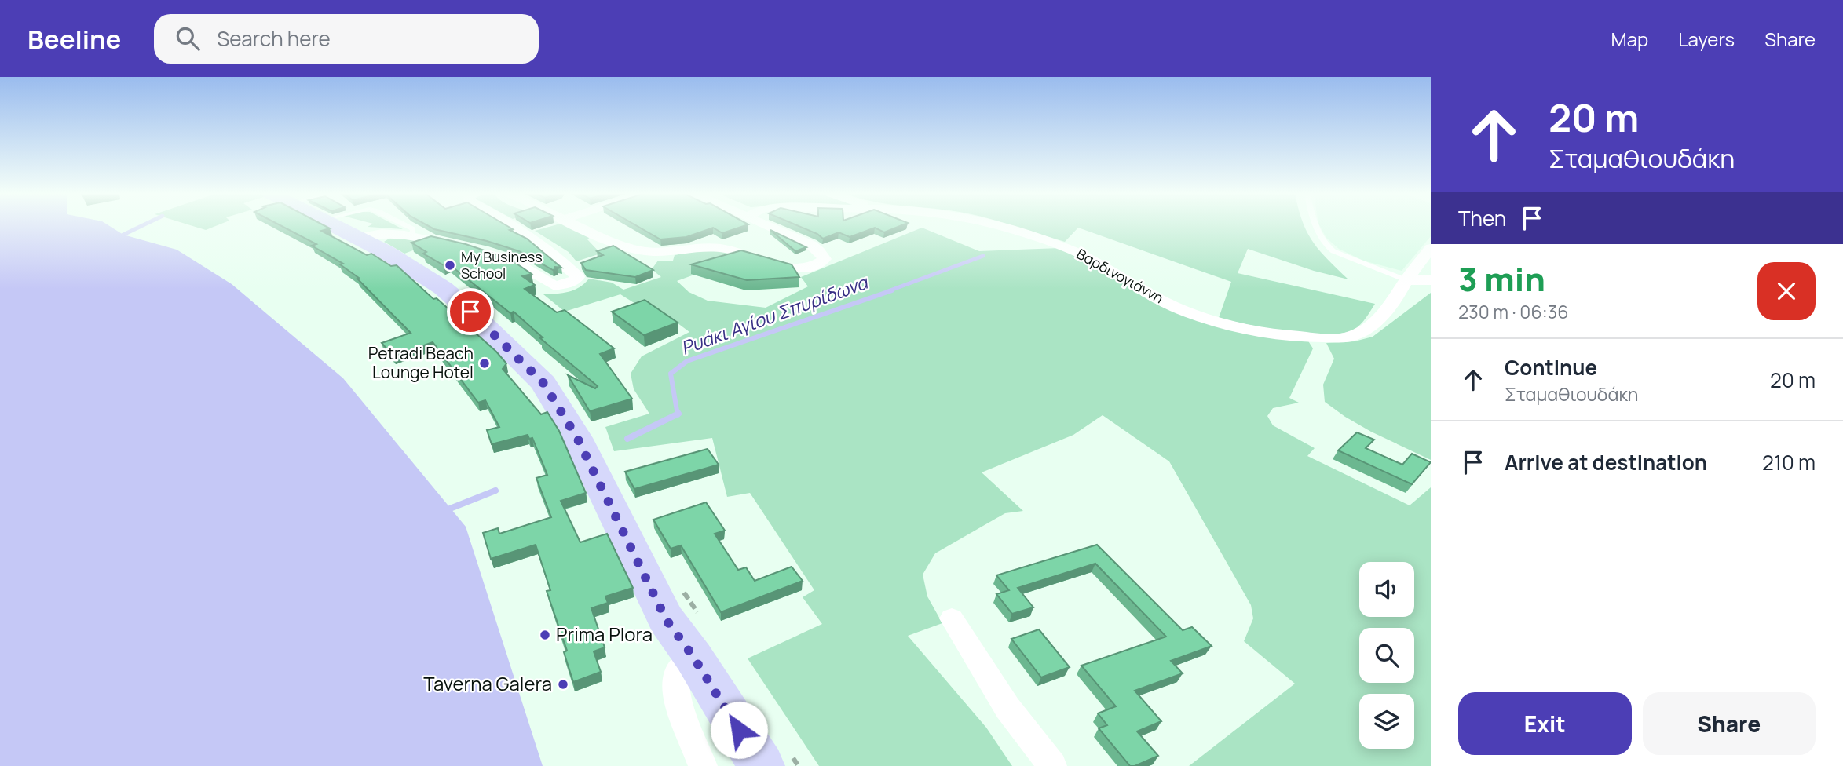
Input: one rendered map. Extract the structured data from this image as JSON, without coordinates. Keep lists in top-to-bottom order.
{
  "streets": {
    "street": ["Βαρδινογιάννη"]
  },
  "water": ["Ρυάκι Αγίου Σπυρίδωνα"],
  "places": [
    "My Business School",
    "Petradi Beach Lounge Hotel",
    "Prima Plora",
    "Taverna Galera"
  ],
  "page": {
    "header": "Beeline",
    "search": "Search here",
    "nav": ["Map", "Layers", "Share"],
    "turn": ["20 m", "Σταμαθιουδάκη"],
    "then": "Then",
    "heading": ["3 min", "230 m · 06:36"],
    "list": [
      {
        "name": "Continue",
        "note": "Σταμαθιουδάκη",
        "value": "20 m"
      },
      {
        "name": "Arrive at destination",
        "value": "210 m"
      }
    ],
    "buttons": ["Exit", "Share"]
  }
}
